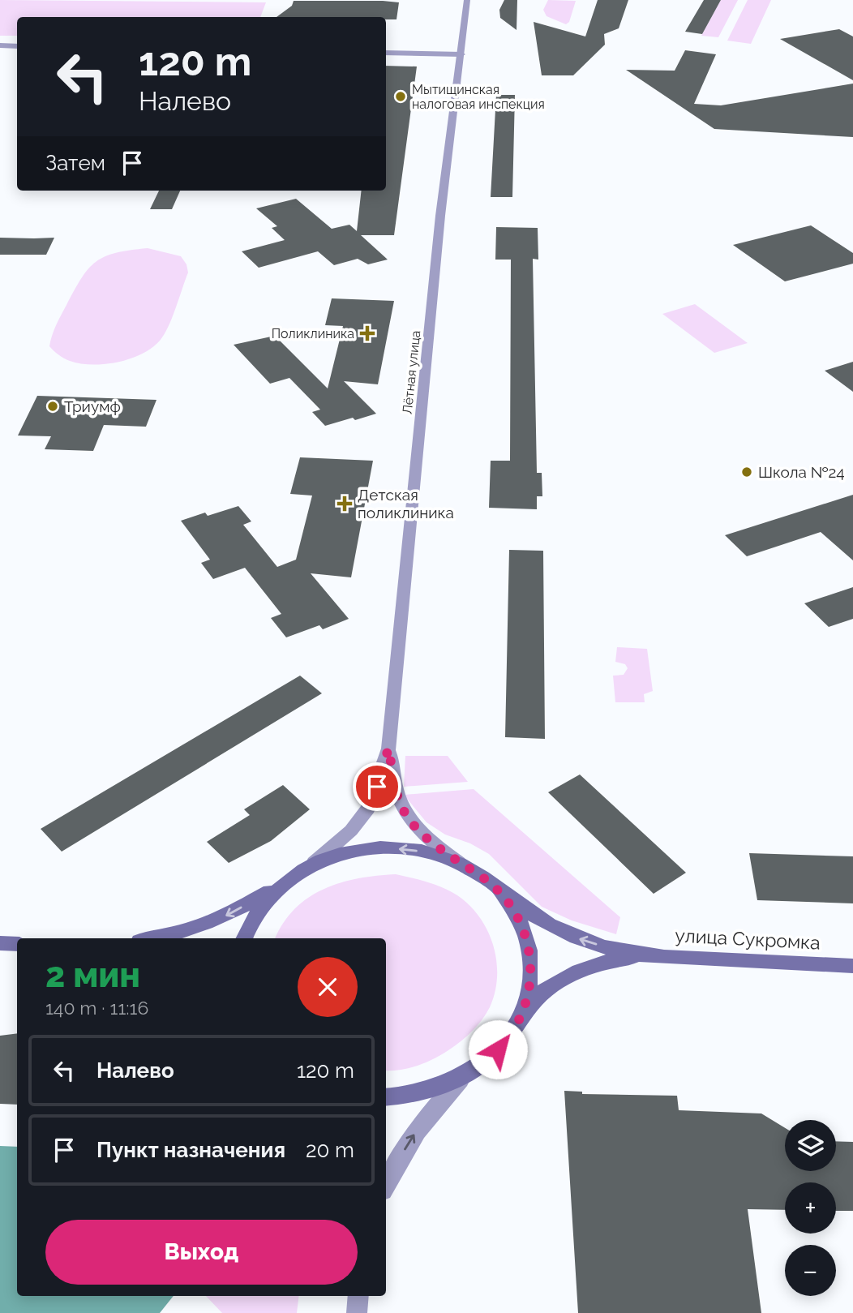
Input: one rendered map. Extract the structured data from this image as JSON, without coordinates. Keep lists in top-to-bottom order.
{
  "streets": {
    "main road": ["улица Сукромка"],
    "street": ["Лётная улица"]
  },
  "places": {
    "other": ["Мытищинская налоговая инспекция", "Триумф", "Школа №24"],
    "health": ["Поликлиника", "Детская поликлиника"]
  },
  "page": {
    "turn": ["120 m", "Налево"],
    "then": "Затем",
    "heading": ["2 мин", "140 m · 11:16"],
    "list": [
      {
        "name": "Налево",
        "value": "120 m"
      },
      {
        "name": "Пункт назначения",
        "value": "20 m"
      }
    ],
    "map_buttons": ["+", "−"],
    "buttons": "Выход"
  }
}
